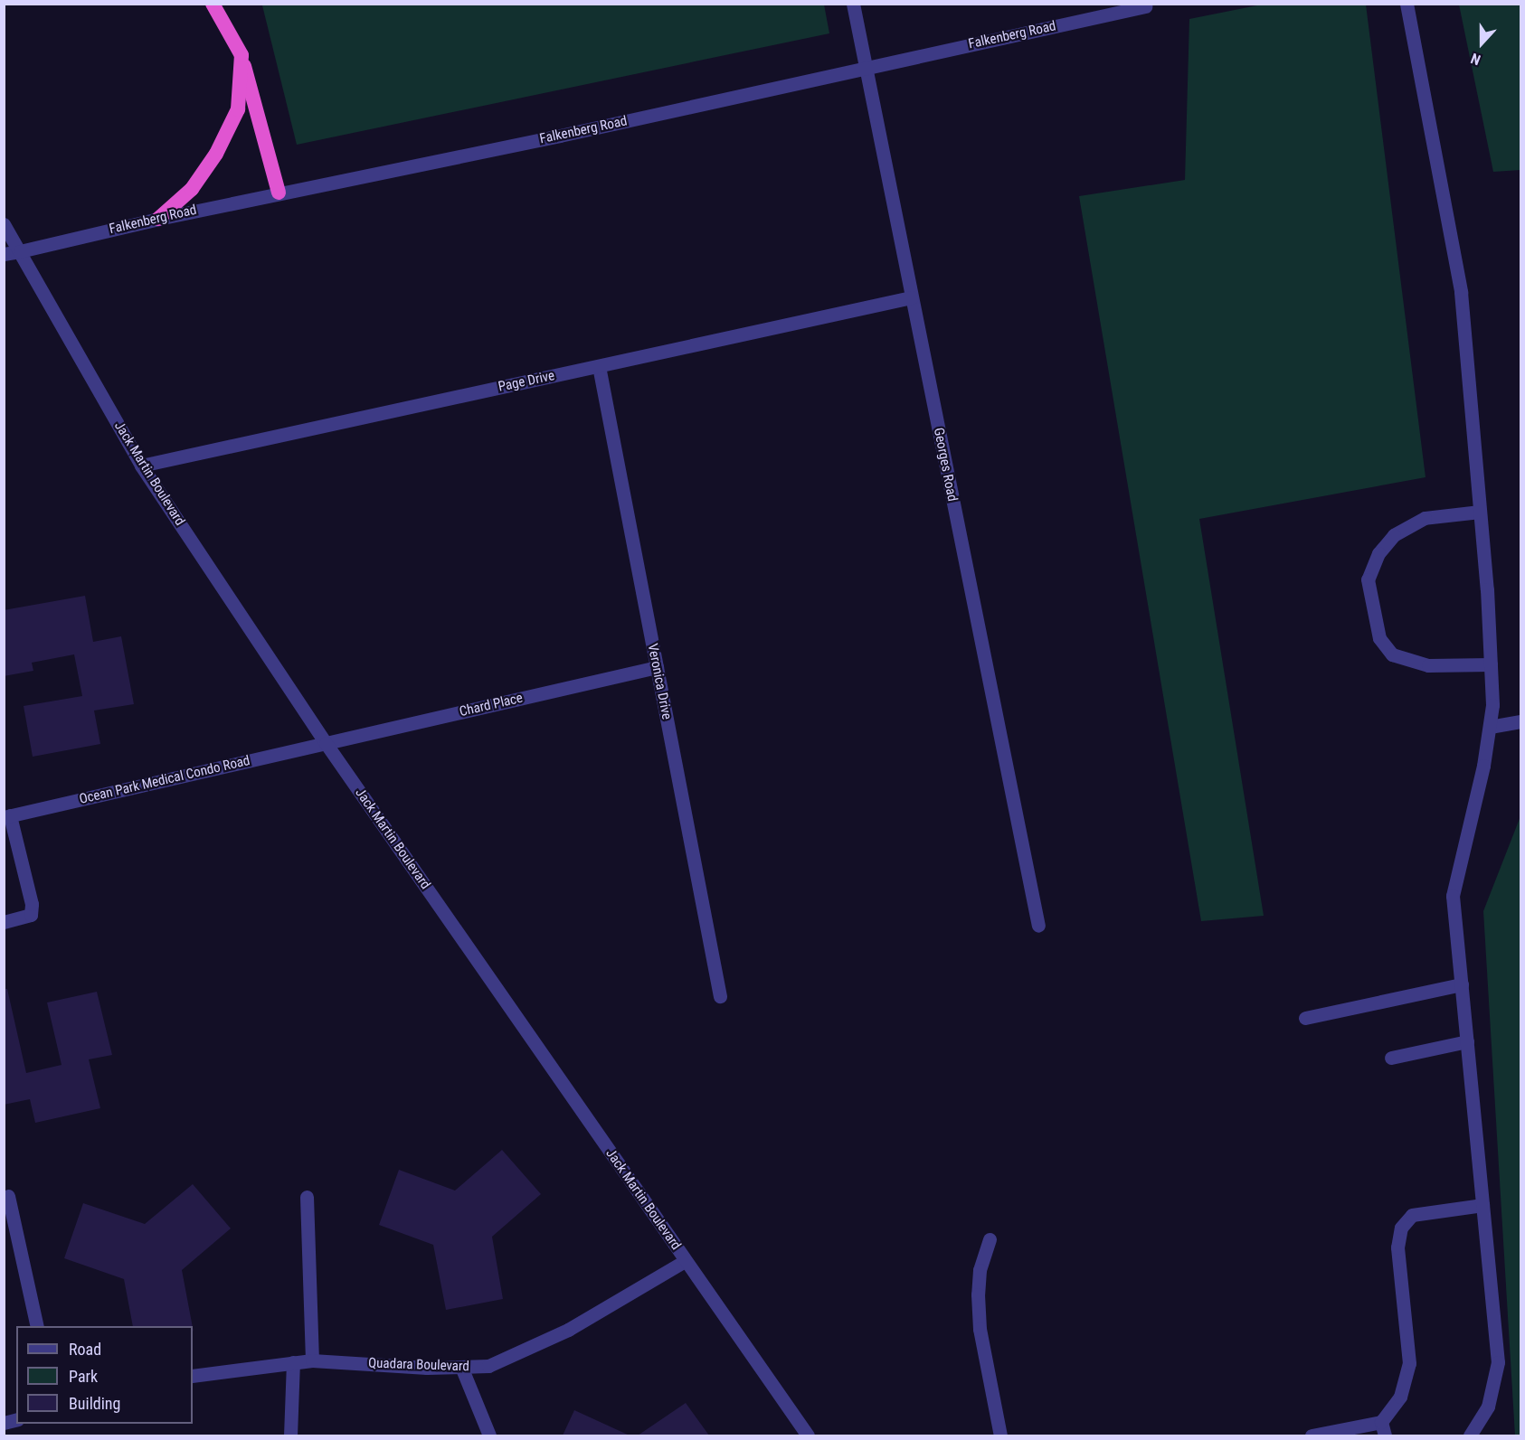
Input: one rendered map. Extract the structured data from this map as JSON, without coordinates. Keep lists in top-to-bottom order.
{
  "streets": {
    "street": [
      "Falkenberg Road",
      "Page Drive",
      "Georges Road",
      "Jack Martin Boulevard",
      "Veronica Drive",
      "Chard Place",
      "Ocean Park Medical Condo Road",
      "Quadara Boulevard"
    ]
  },
  "crossings": [
    ["Falkenberg Road", "Georges Road"],
    ["Falkenberg Road", "Jack Martin Boulevard"],
    ["Page Drive", "Georges Road"],
    ["Page Drive", "Jack Martin Boulevard"],
    ["Page Drive", "Veronica Drive"],
    ["Jack Martin Boulevard", "Chard Place"],
    ["Jack Martin Boulevard", "Ocean Park Medical Condo Road"],
    ["Jack Martin Boulevard", "Quadara Boulevard"],
    ["Veronica Drive", "Chard Place"],
    ["Chard Place", "Ocean Park Medical Condo Road"]
  ],
  "legend": ["Road", "Park", "Building"],
  "north": "bottom"
}
